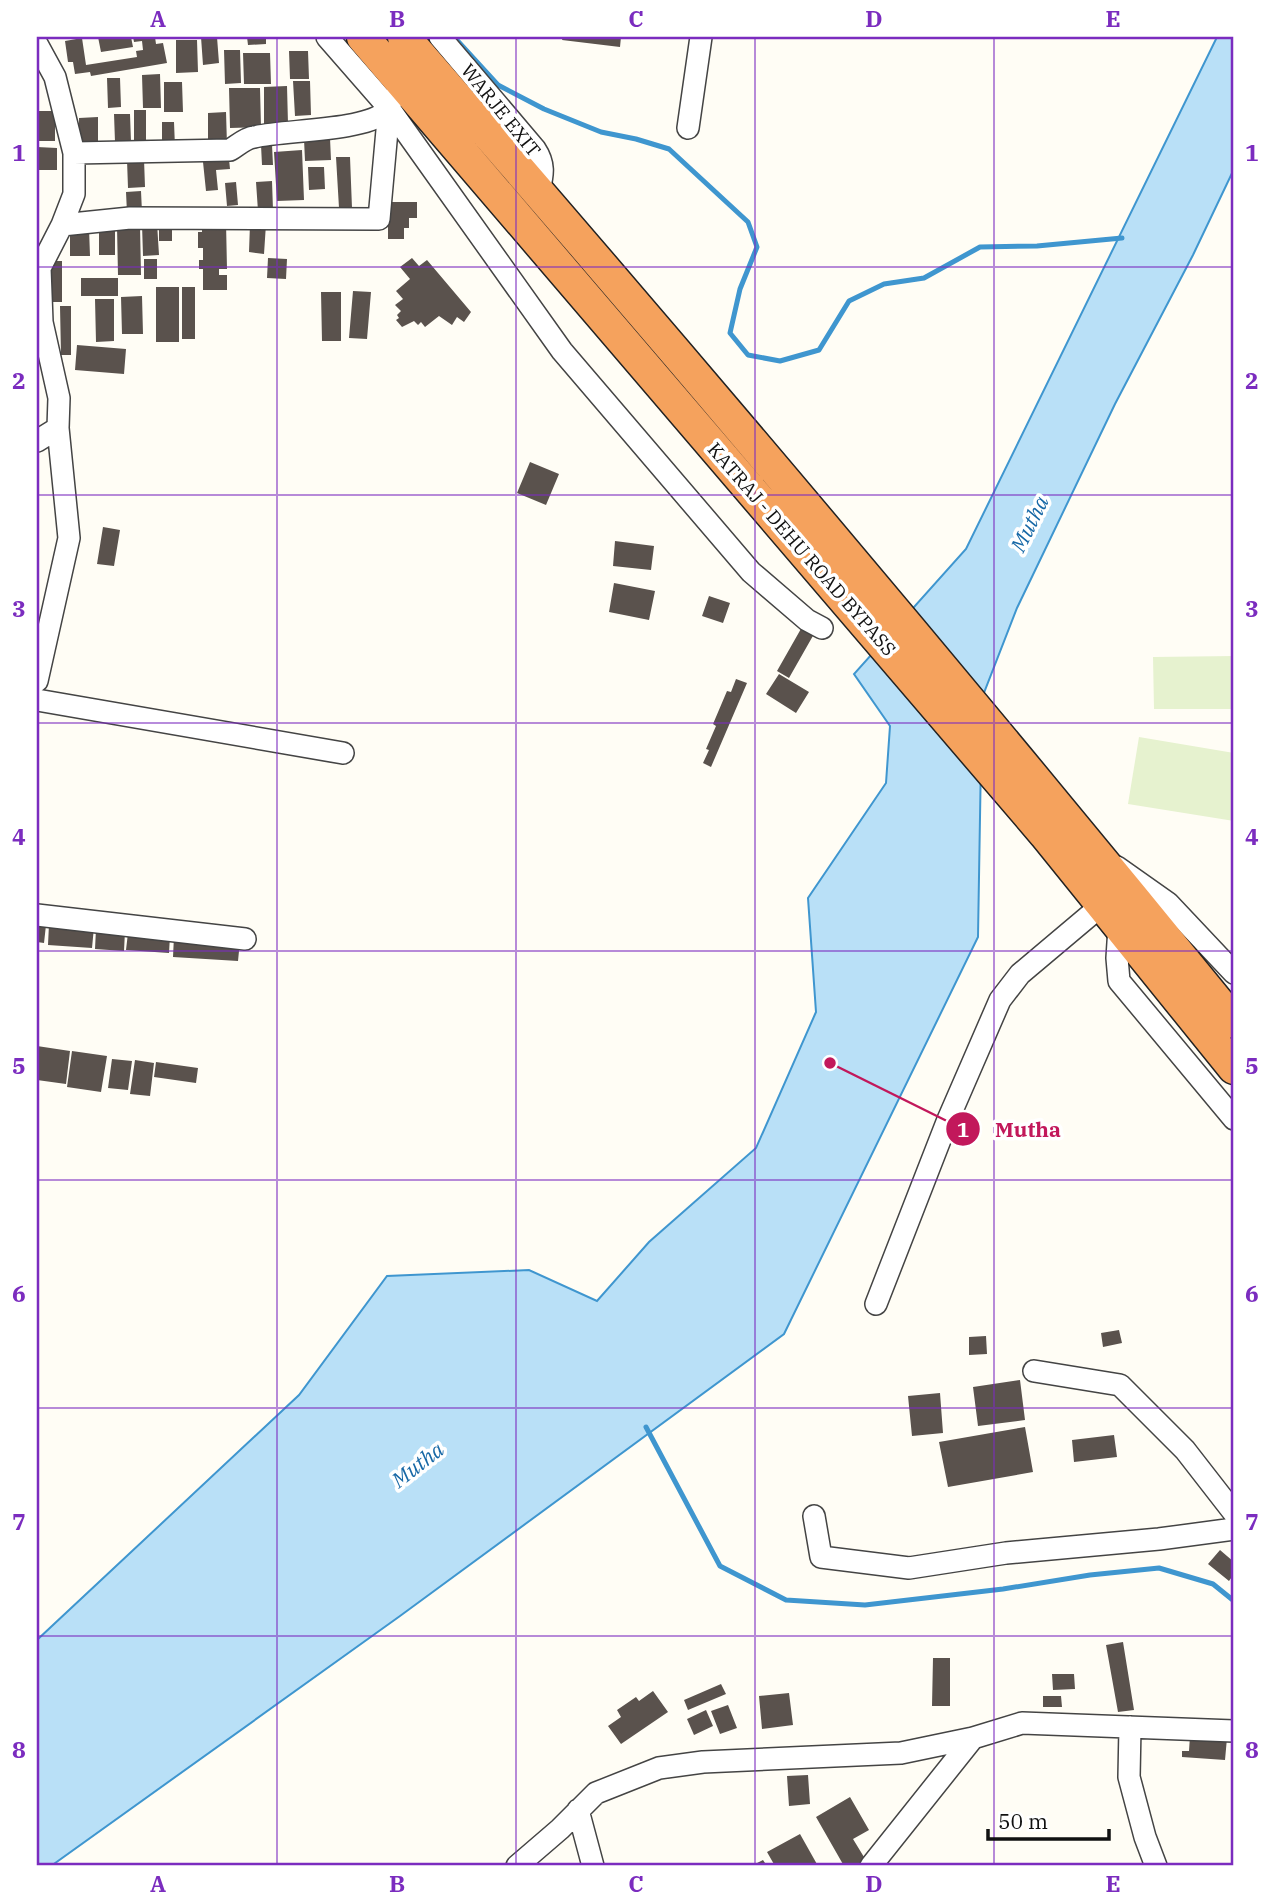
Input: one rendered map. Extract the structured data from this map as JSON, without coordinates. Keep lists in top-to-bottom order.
{
  "streets": {
    "highway": ["KATRAJ - DEHU ROAD BYPASS"],
    "street": ["WARJE EXIT"]
  },
  "crossings": [
    ["WARJE EXIT", "KATRAJ - DEHU ROAD BYPASS"]
  ],
  "water": ["Mutha"],
  "places": ["Mutha"],
  "scale_bar": "50 m",
  "grid": {
    "columns": [
      "A",
      "B",
      "C",
      "D",
      "E"
    ],
    "rows": [
      "1",
      "2",
      "3",
      "4",
      "5",
      "6",
      "7",
      "8"
    ]
  }
}
